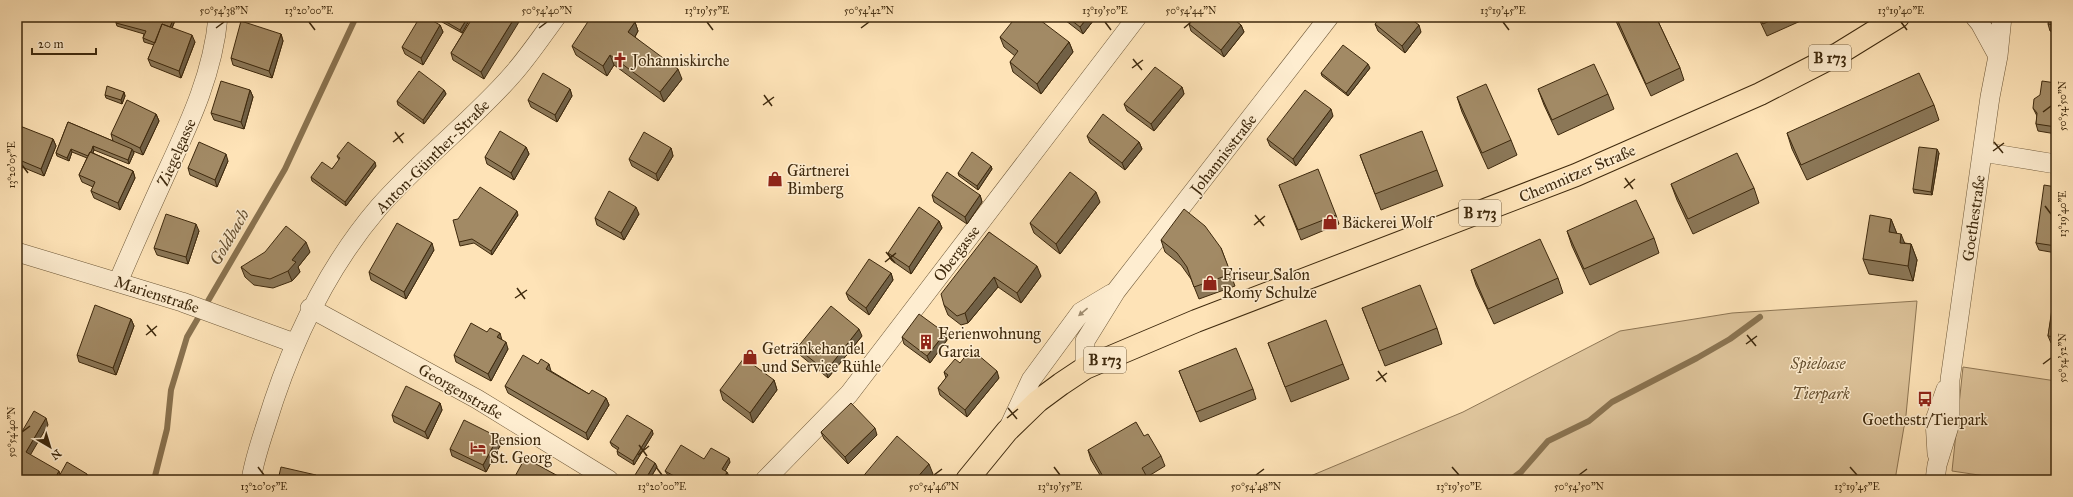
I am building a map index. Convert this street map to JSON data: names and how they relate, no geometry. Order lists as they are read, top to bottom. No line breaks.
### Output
{"streets":{"main road":["B 173","Chemnitzer Straße"],"street":["Ziegelgasse","Johannisstraße","Anton-Günther-Straße","Goethestraße","Obergasse","Marienstraße","Georgenstraße"]},"crossings":[["Ziegelgasse","Marienstraße"],["Johannisstraße","Chemnitzer Straße"],["Anton-Günther-Straße","Marienstraße"],["Anton-Günther-Straße","Georgenstraße"]],"water":["Goldbach"],"parks":["Spieloase","Tierpark"],"places":{"church":["Johanniskirche"],"shop":["Gärtnerei Bimberg","Bäckerei Wolf","Friseur Salon Romy Schulze","Getränkehandel und Service Rühle"],"building":["Ferienwohnung Garcia"],"bus stop":["Goethestr/Tierpark"],"hotel":["Pension St. Georg"]},"scale_bar":"20 m","north":"bottom right","coordinates":["50°54'38\"N","13°20'00\"E","50°54'40\"N","13°19'55\"E","50°54'42\"N","13°19'50\"E","50°54'44\"N","13°19'45\"E","13°19'40\"E","50°54'50\"N","13°20'05\"E","50°54'52\"N","50°54'46\"N","50°54'48\"N"]}
